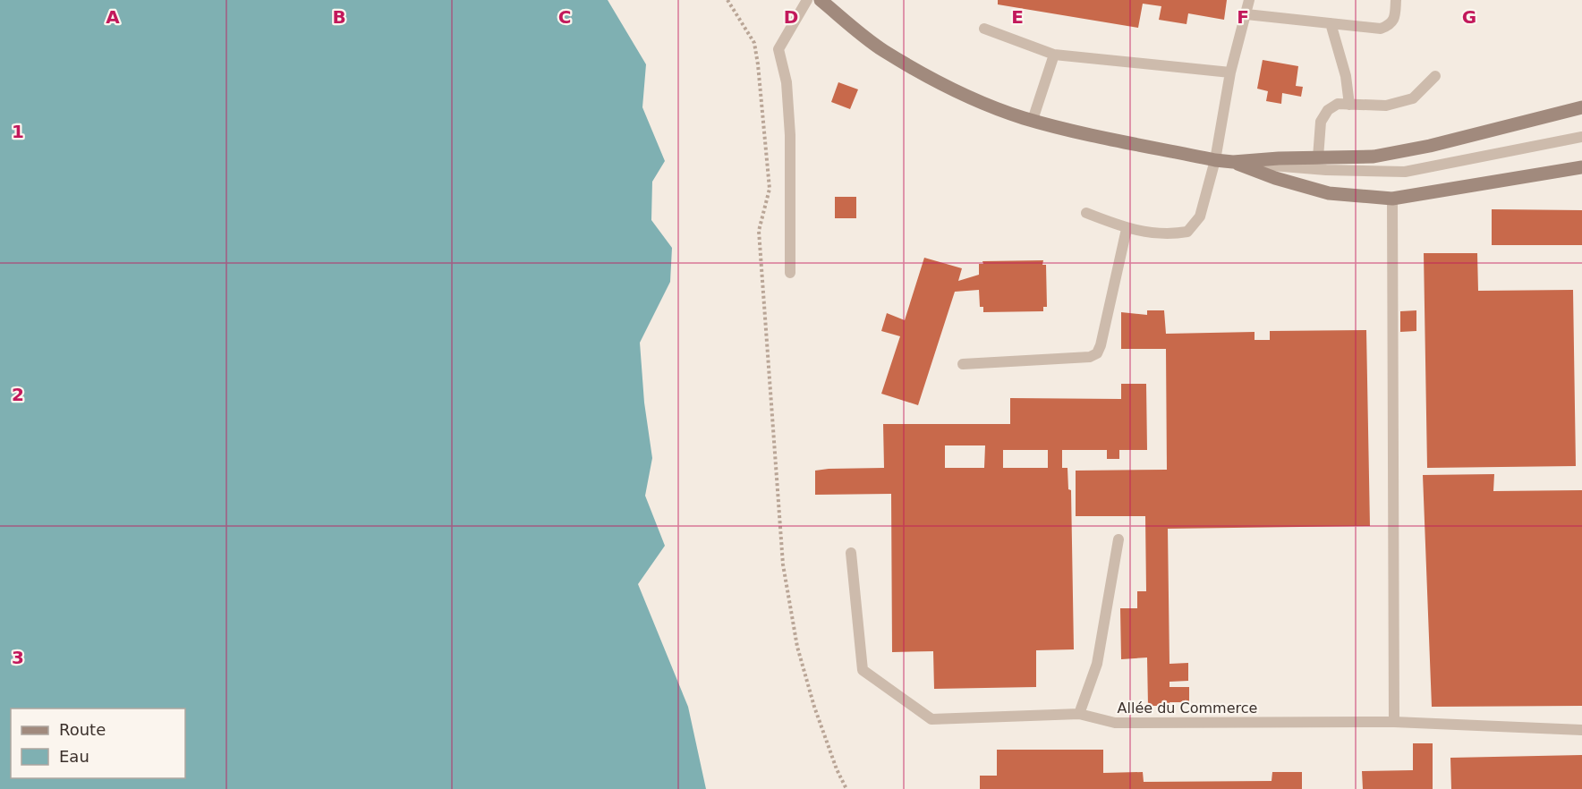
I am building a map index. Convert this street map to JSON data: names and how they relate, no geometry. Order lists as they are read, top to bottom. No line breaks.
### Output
{"streets":{"lane":["Allée du Commerce"]},"legend":["Route","Eau"],"grid":{"columns":["A","B","C","D","E","F","G"],"rows":["1","2","3"]}}
